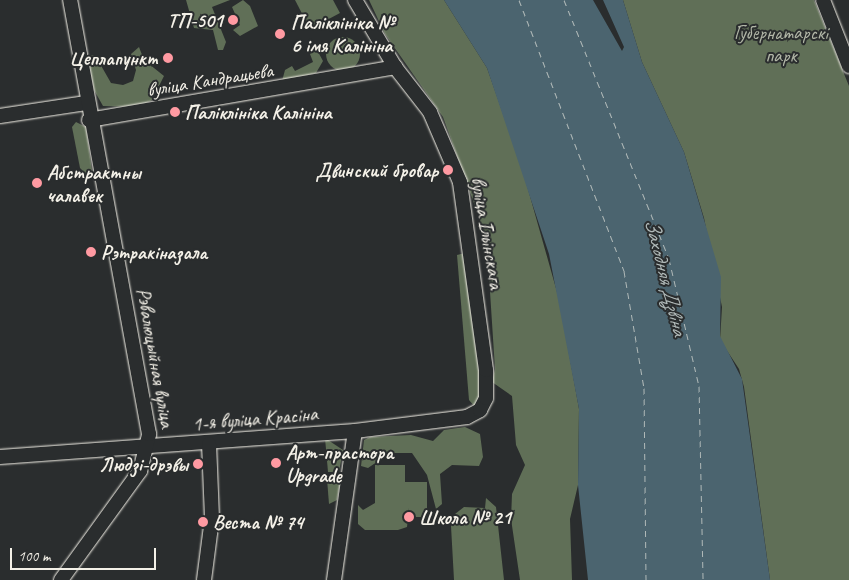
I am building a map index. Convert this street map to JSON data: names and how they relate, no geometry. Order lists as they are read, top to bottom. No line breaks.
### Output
{"streets":{"street":["вуліца Кандрацьева","вуліца Ільінскага","Рэвалюцыйная вуліца","1-я вуліца Красіна"]},"crossings":[["вуліца Кандрацьева","вуліца Ільінскага"],["вуліца Кандрацьева","Рэвалюцыйная вуліца"],["вуліца Ільінскага","1-я вуліца Красіна"],["Рэвалюцыйная вуліца","1-я вуліца Красіна"]],"water":["Заходняя Дзвіна"],"parks":["Губернатарскі парк"],"places":["ТП-501","Паліклініка № 6 імя Калініна","Цеплапункт","Паліклініка Калініна","Двинский бровар","Абстрактны чалавек","Рэтракіназала","Арт-прастора Upgrade","Людзі-дрэвы","Школа № 21","Веста № 74"],"scale_bar":"100 m"}
